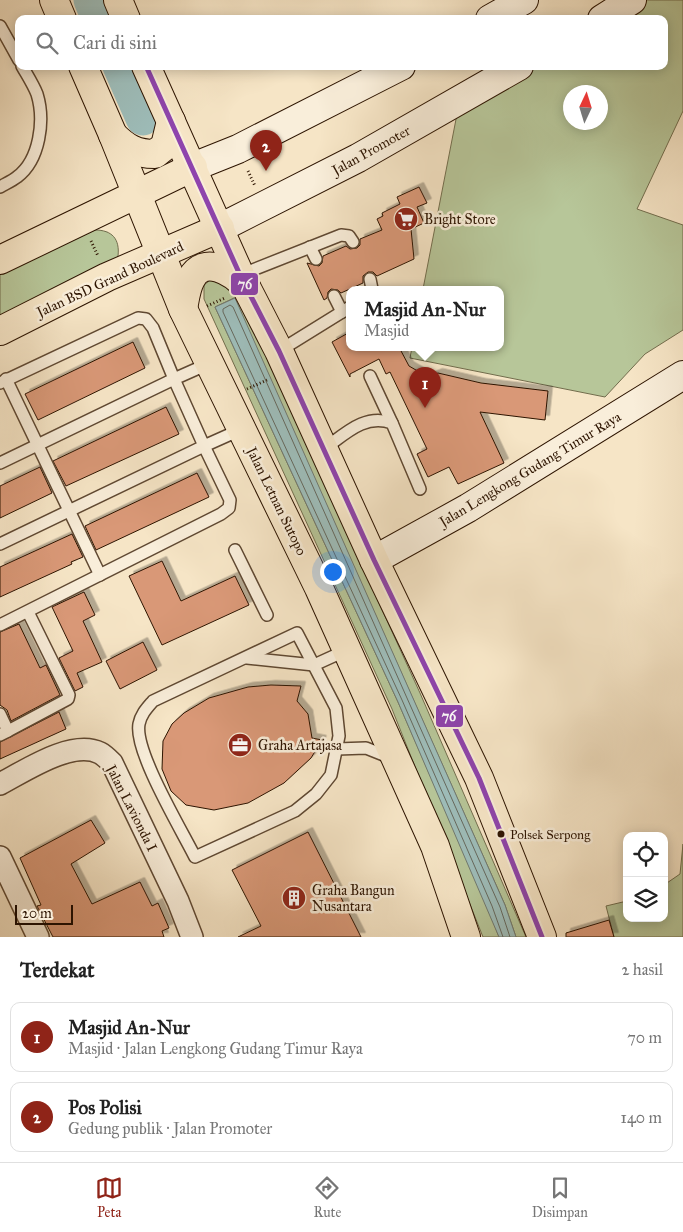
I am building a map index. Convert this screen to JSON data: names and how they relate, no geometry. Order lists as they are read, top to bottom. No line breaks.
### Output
{"streets":{"main road":["Jalan BSD Grand Boulevard","Jalan Letnan Sutopo"],"street":["Jalan Promoter","Jalan Lengkong Gudang Timur Raya","Jalan Lavionda I"]},"crossings":[["Jalan Promoter","Jalan BSD Grand Boulevard"],["Jalan BSD Grand Boulevard","Jalan Letnan Sutopo"]],"places":{"supermarket":["Bright Store"],"office":["Graha Artajasa"],"other":["Polsek Serpong"],"building":["Graha Bangun Nusantara"]},"lines":["transit line 76"],"scale_bar":"20 m","north":"top","page":{"search":"Cari di sini","pins":["2","1"],"popup":["Masjid An-Nur","Masjid"],"scale":"20 m","heading":["Terdekat","2 hasil"],"list":[{"mark":"1","name":"Masjid An-Nur","note":"Masjid · Jalan Lengkong Gudang Timur Raya","value":"70 m"},{"mark":"2","name":"Pos Polisi","note":"Gedung publik · Jalan Promoter","value":"140 m"}],"nav":["Peta","Rute","Disimpan"]}}
